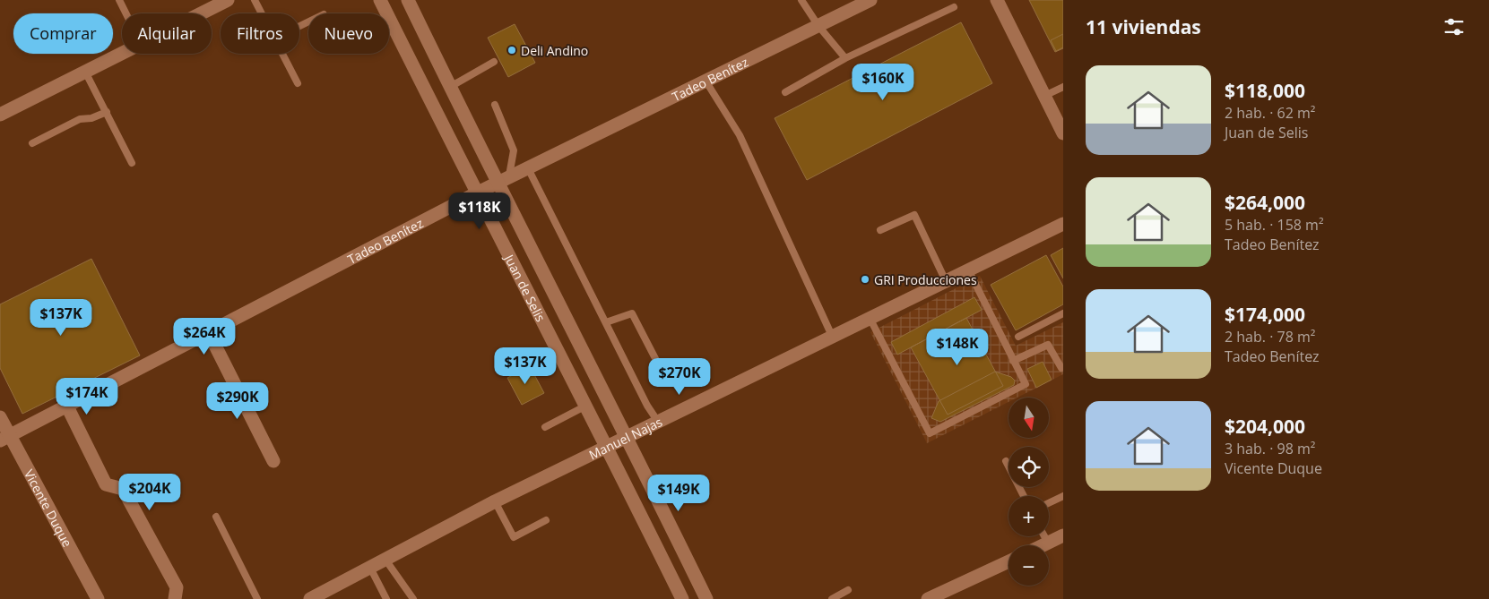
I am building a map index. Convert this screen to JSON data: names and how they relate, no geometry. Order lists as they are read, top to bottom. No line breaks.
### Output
{"streets":{"street":["Tadeo Benítez","Juan de Selis","Manuel Najas","Vicente Duque"]},"crossings":[["Tadeo Benítez","Juan de Selis"],["Tadeo Benítez","Vicente Duque"],["Juan de Selis","Manuel Najas"]],"places":["Deli Andino","GRI Producciones"],"north":"bottom","page":{"heading":"11 viviendas","chip":["Comprar","Alquilar","Filtros","Nuevo"],"list":[{"name":"$118,000","note":"2 hab. · 62 m² · Juan de Selis"},{"name":"$264,000","note":"5 hab. · 158 m² · Tadeo Benítez"},{"name":"$174,000","note":"2 hab. · 78 m² · Tadeo Benítez"},{"name":"$204,000","note":"3 hab. · 98 m² · Vicente Duque"}],"price":["$160K","$118K","$137K","$264K","$148K","$137K","$270K","$174K","$290K","$204K","$149K"],"map_buttons":["+","−"]}}
